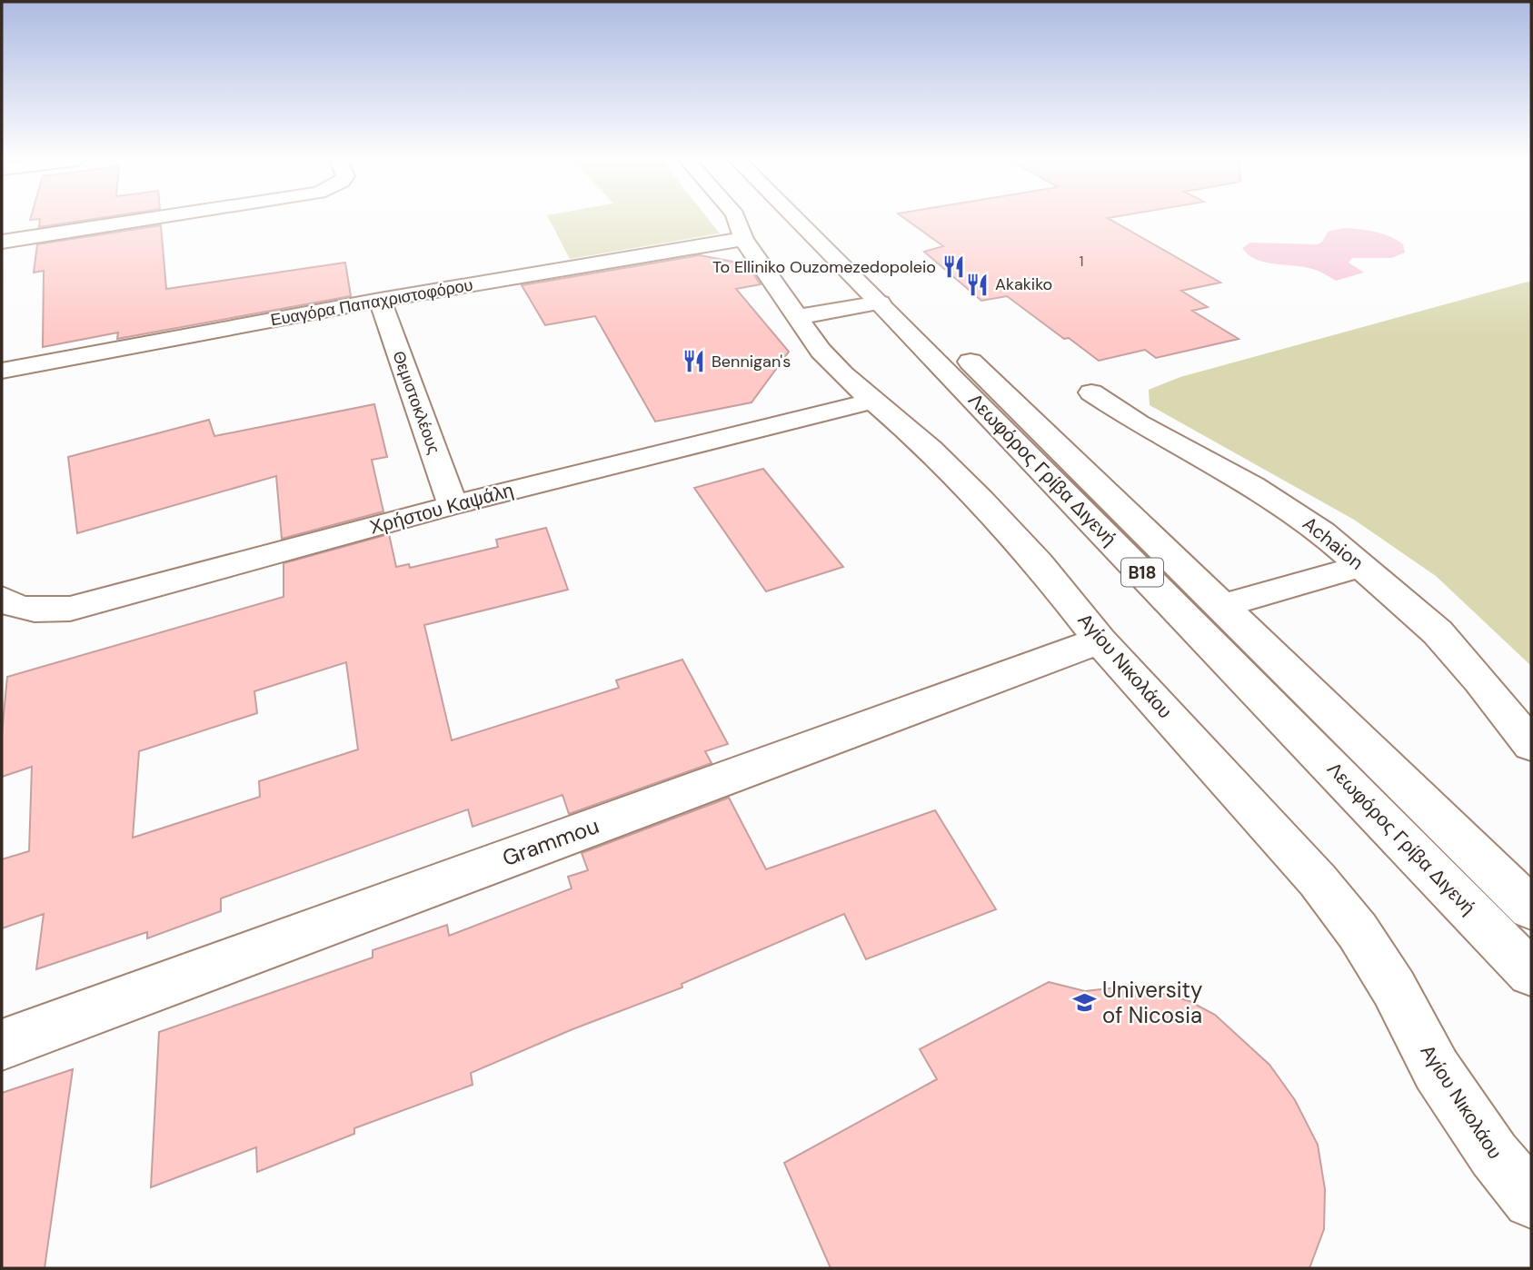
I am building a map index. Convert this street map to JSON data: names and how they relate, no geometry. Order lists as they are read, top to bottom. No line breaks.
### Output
{"streets":{"street":["Ευαγόρα Παπαχριστοφόρου","Θεμιστοκλέους","Λεωφόρος Γρίβα Διγενή","Χρήστου Καψάλη","Achaion","B18","Αγίου Νικολάου","Grammou"]},"crossings":[["Ευαγόρα Παπαχριστοφόρου","Θεμιστοκλέους"],["Ευαγόρα Παπαχριστοφόρου","Αγίου Νικολάου"],["Θεμιστοκλέους","Χρήστου Καψάλη"],["Χρήστου Καψάλη","Αγίου Νικολάου"],["Αγίου Νικολάου","Grammou"]],"places":{"restaurant":["To Elliniko Ouzomezedopoleio","Akakiko","Bennigan's"],"school or university":["University of Nicosia"]},"house_numbers":["1"]}
